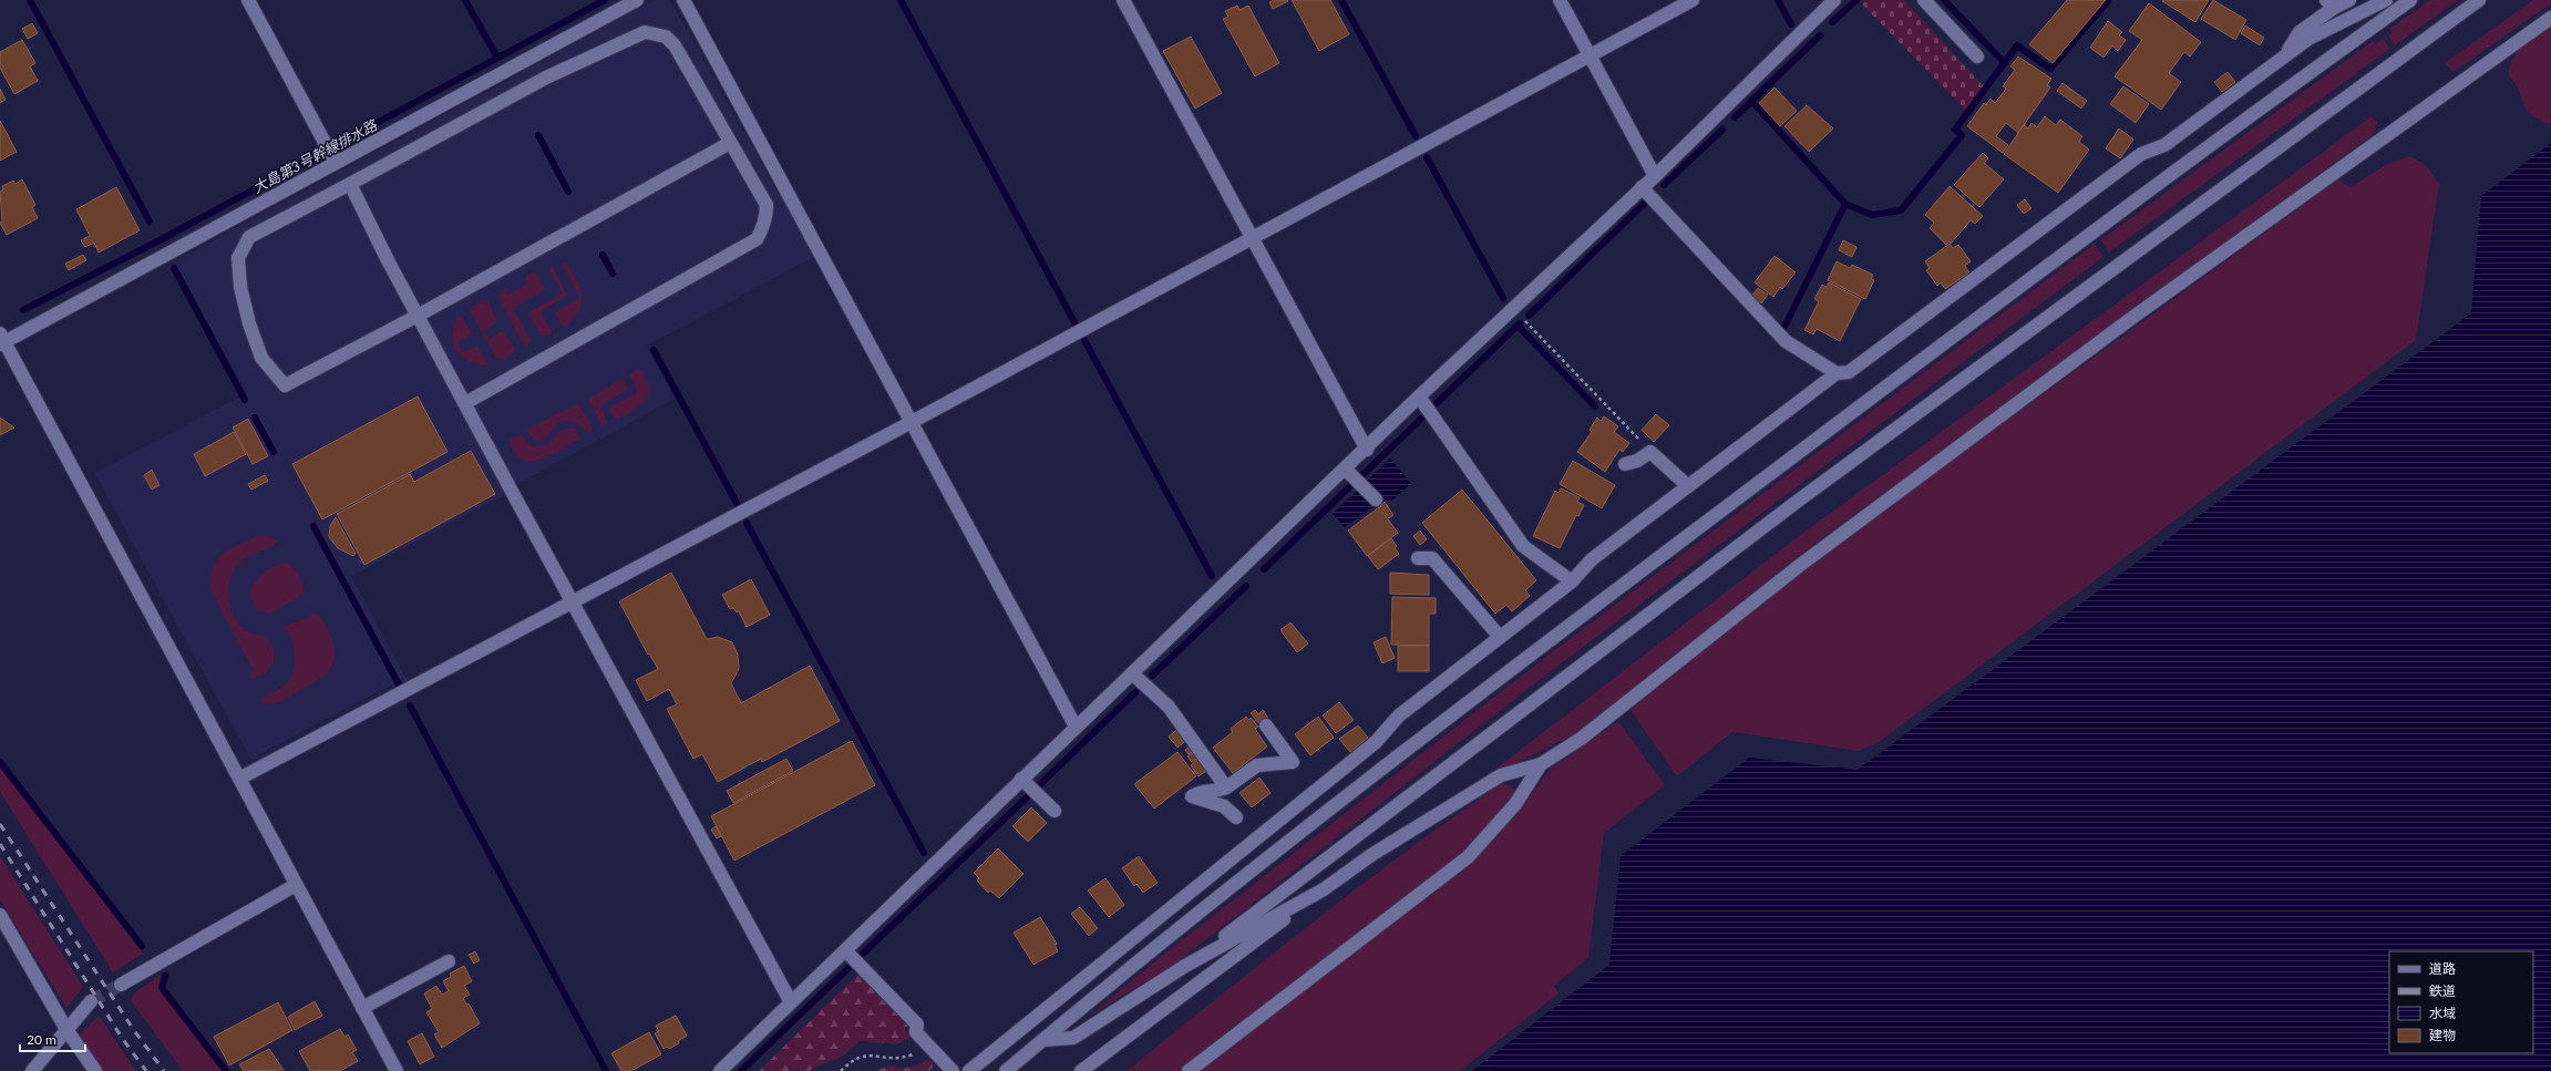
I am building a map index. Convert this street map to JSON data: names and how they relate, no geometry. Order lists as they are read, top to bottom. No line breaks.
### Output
{"water":["大島第3号幹線排水路"],"legend":["道路","鉄道","水域","建物"],"scale_bar":"20 m"}
